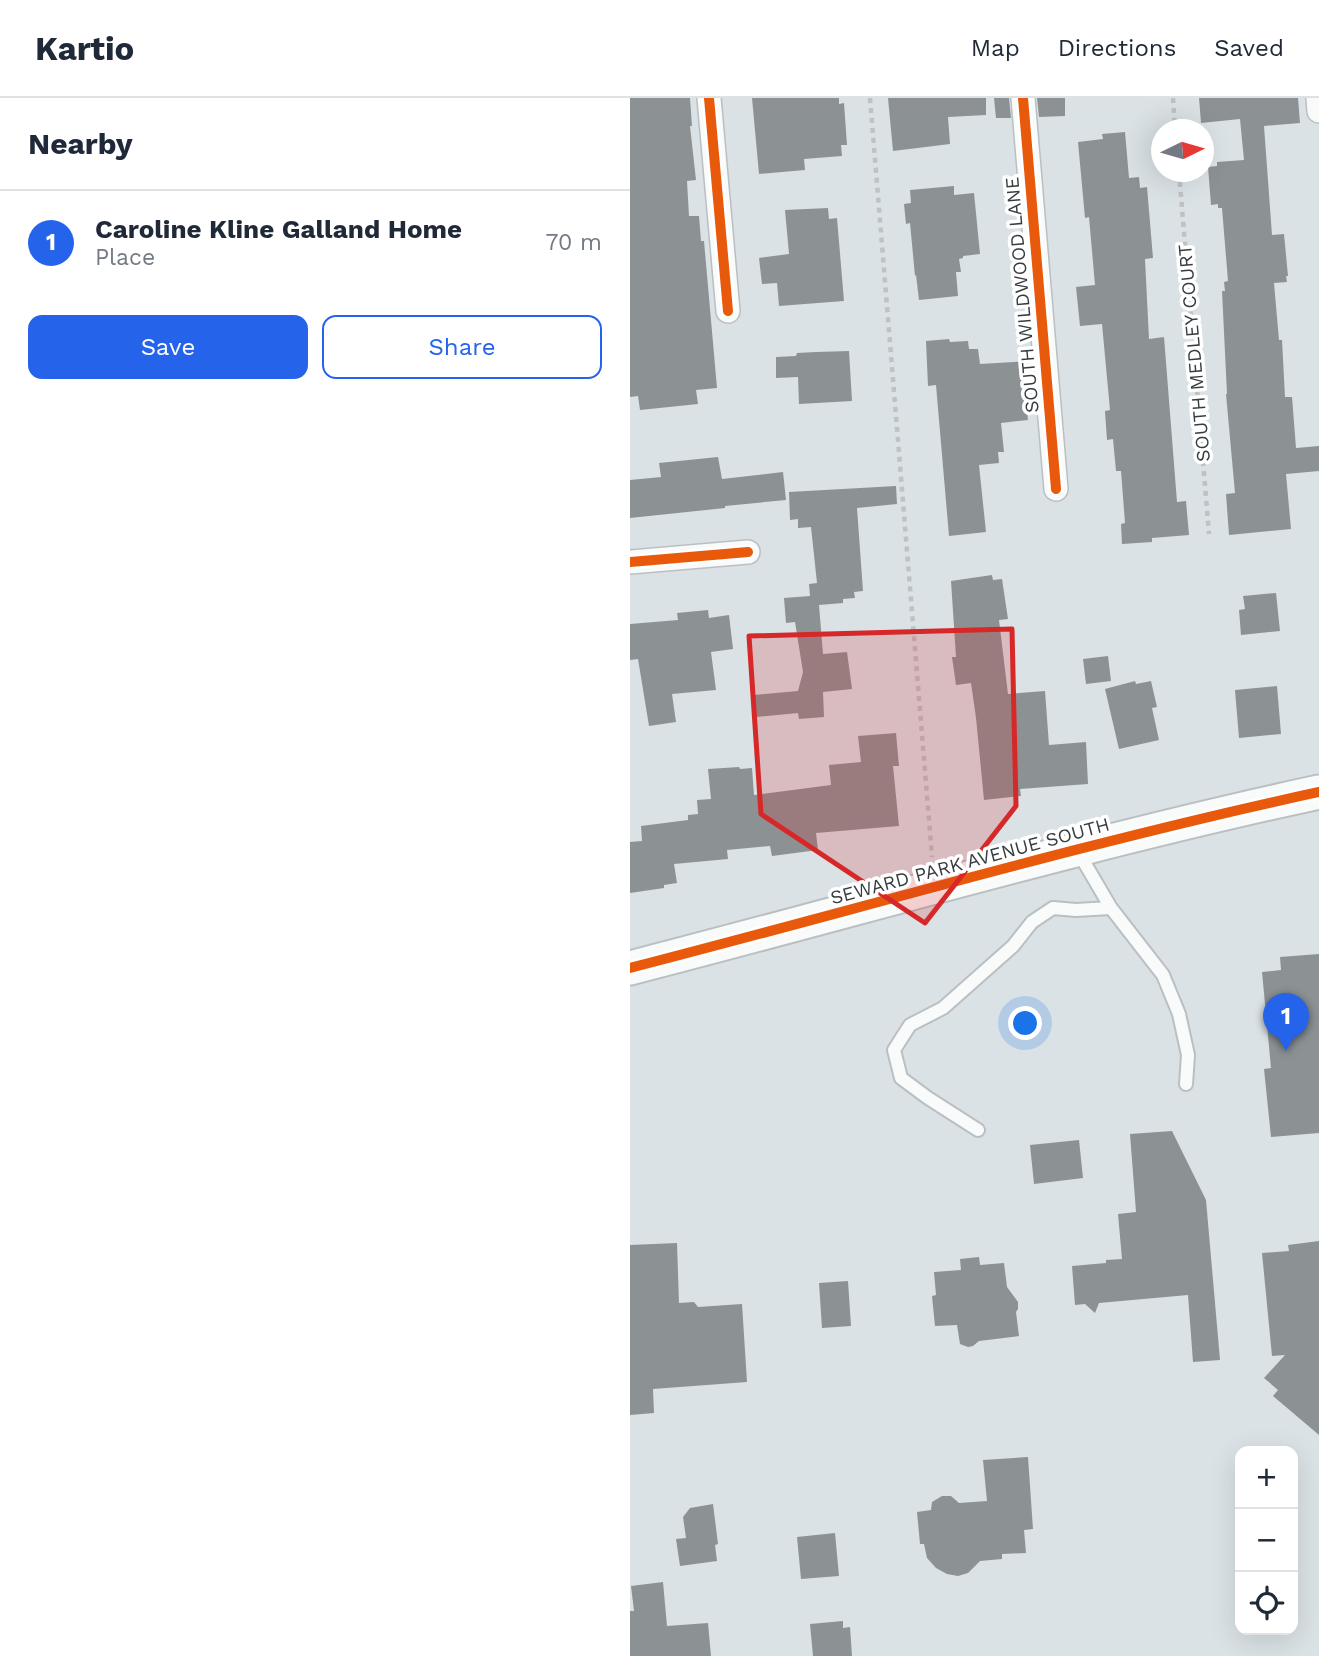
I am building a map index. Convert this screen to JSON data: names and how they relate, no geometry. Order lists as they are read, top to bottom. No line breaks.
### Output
{"streets":{"main road":["SEWARD PARK AVENUE SOUTH"],"street":["SOUTH WILDWOOD LANE"],"path":["SOUTH MEDLEY COURT"]},"north":"right","page":{"header":"Kartio","nav":["Map","Directions","Saved"],"heading":"Nearby","list":[{"mark":"1","name":"Caroline Kline Galland Home","note":"Place","value":"70 m"}],"buttons":["Save","Share"],"pins":"1","map_buttons":["+","−"]}}
